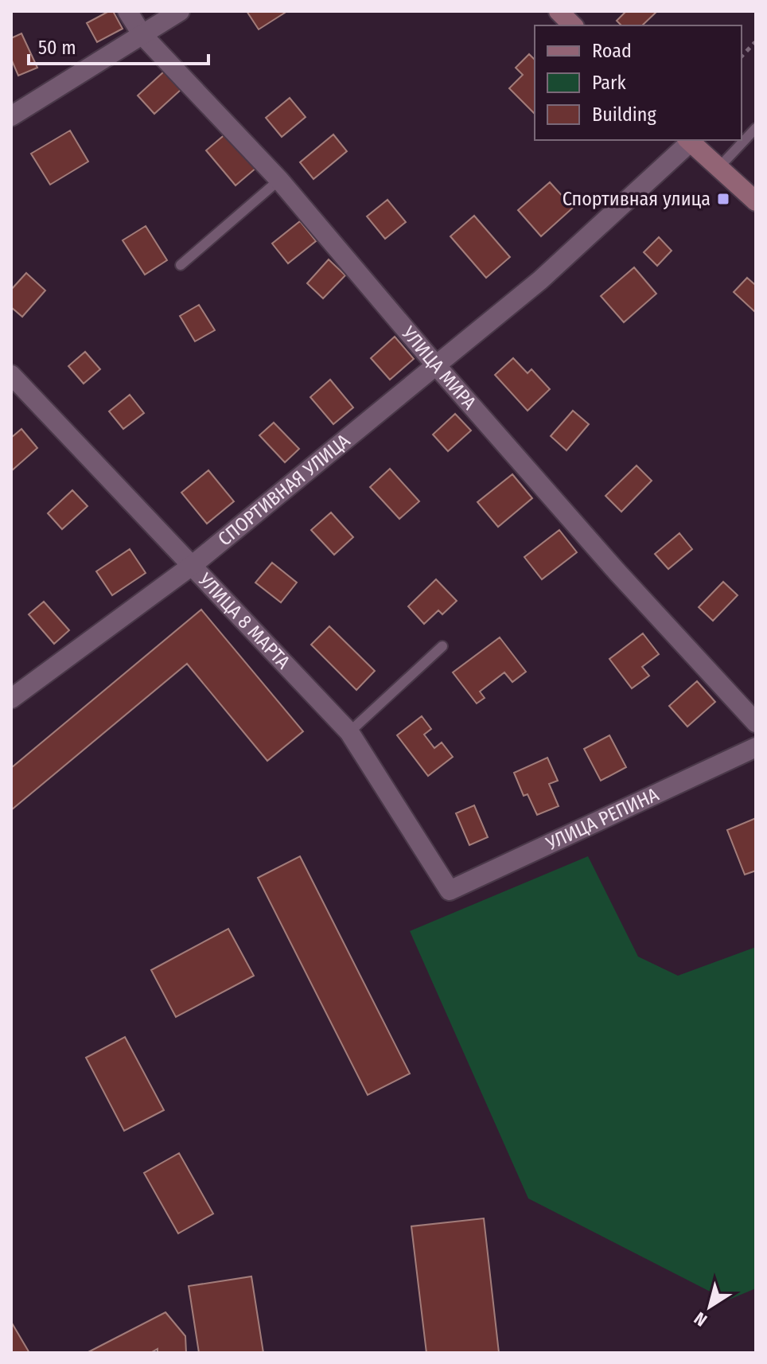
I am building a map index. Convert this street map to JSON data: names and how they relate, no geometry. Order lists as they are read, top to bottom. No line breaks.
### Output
{"streets":{"street":["УЛИЦА МИРА","СПОРТИВНАЯ УЛИЦА","УЛИЦА 8 МАРТА","УЛИЦА РЕПИНА"]},"crossings":[["УЛИЦА МИРА","СПОРТИВНАЯ УЛИЦА"],["СПОРТИВНАЯ УЛИЦА","УЛИЦА 8 МАРТА"],["УЛИЦА 8 МАРТА","УЛИЦА РЕПИНА"]],"places":{"transit":["Спортивная улица"]},"legend":["Road","Park","Building"],"scale_bar":"50 m","north":"bottom left"}
